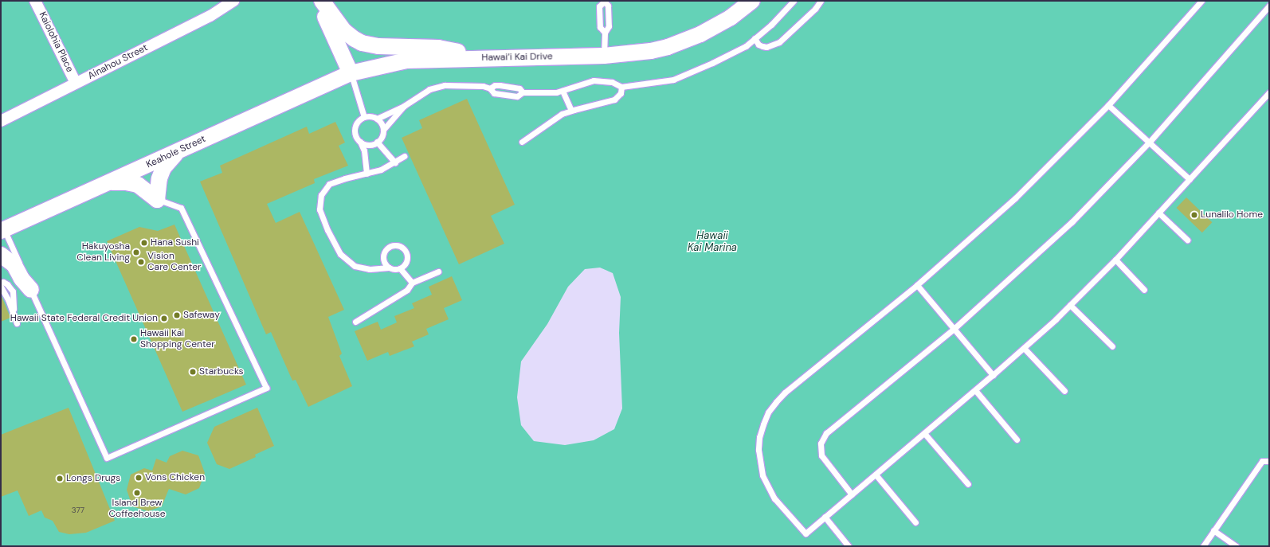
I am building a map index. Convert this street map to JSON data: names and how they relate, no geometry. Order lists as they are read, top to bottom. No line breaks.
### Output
{"streets":{"main road":["Hawai’i Kai Drive","Keahole Street"],"street":["Kaiolohia Place","Ainahou Street"]},"crossings":[["Kaiolohia Place","Ainahou Street"],["Hawai’i Kai Drive","Keahole Street"]],"water":["Hawaii Kai Marina"],"places":["Lunalilo Home","Hana Sushi","Hakuyosha Clean Living","Vision Care Center","Safeway","Hawaii State Federal Credit Union","Hawaii Kai Shopping Center","Starbucks","Vons Chicken","Longs Drugs","Island Brew Coffeehouse"],"house_numbers":["377"]}
